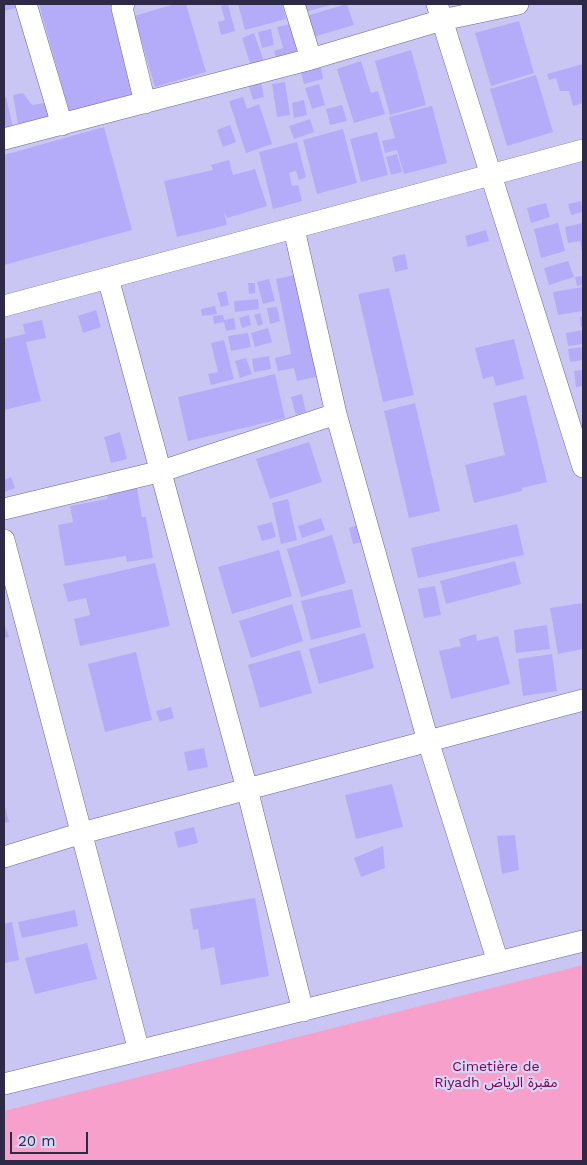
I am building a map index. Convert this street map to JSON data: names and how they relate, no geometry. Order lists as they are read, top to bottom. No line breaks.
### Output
{"parks":["Cimetière de Riyadh مقبرة الرياض"],"scale_bar":"20 m"}
